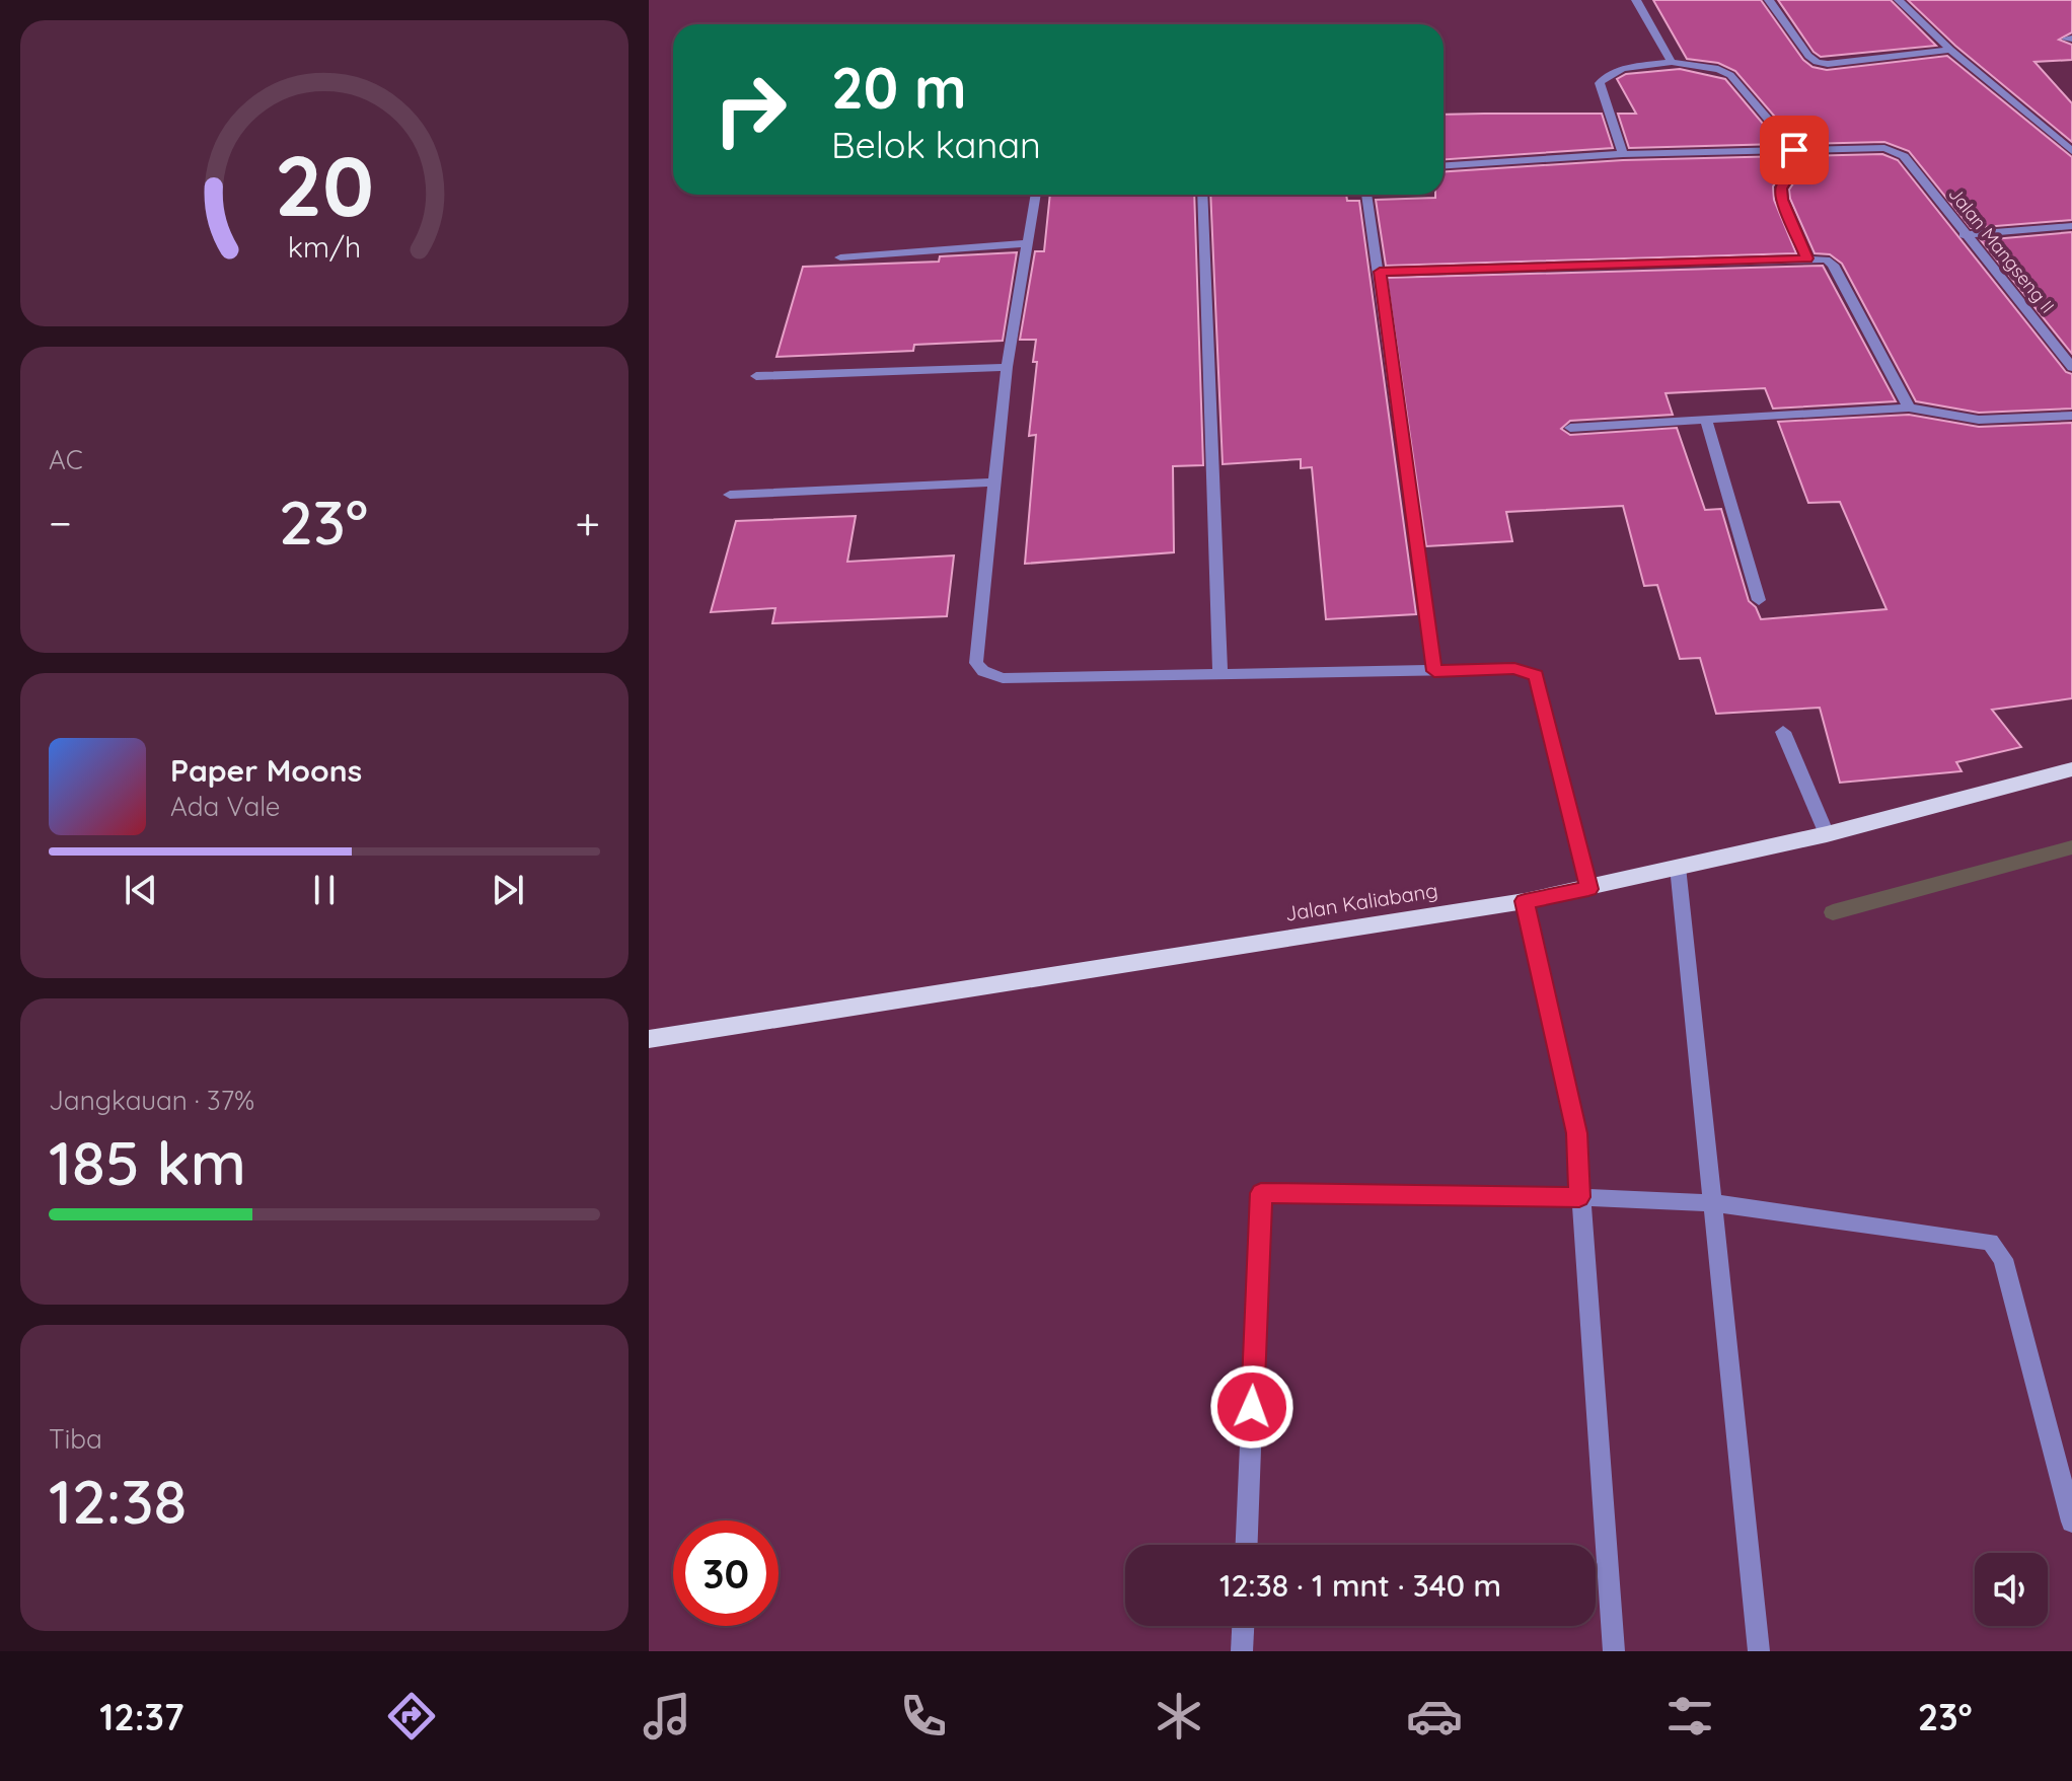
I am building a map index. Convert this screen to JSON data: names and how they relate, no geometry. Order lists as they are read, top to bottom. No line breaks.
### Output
{"streets":{"main road":["Jalan Kaliabang"],"street":["Jalan Mangseng II"]},"page":{"turn":["20 m","Belok kanan"],"tile":["AC",["Jangkauan · 37%","185 km"],["Tiba","12:38"]],"heat":["−","23°","+"],"song":["Paper Moons","Ada Vale"],"limit":"30","trip":"12:38 · 1 mnt · 340 m","tabs":["12:37","23°"],"gauge":["20","km/h"]}}
